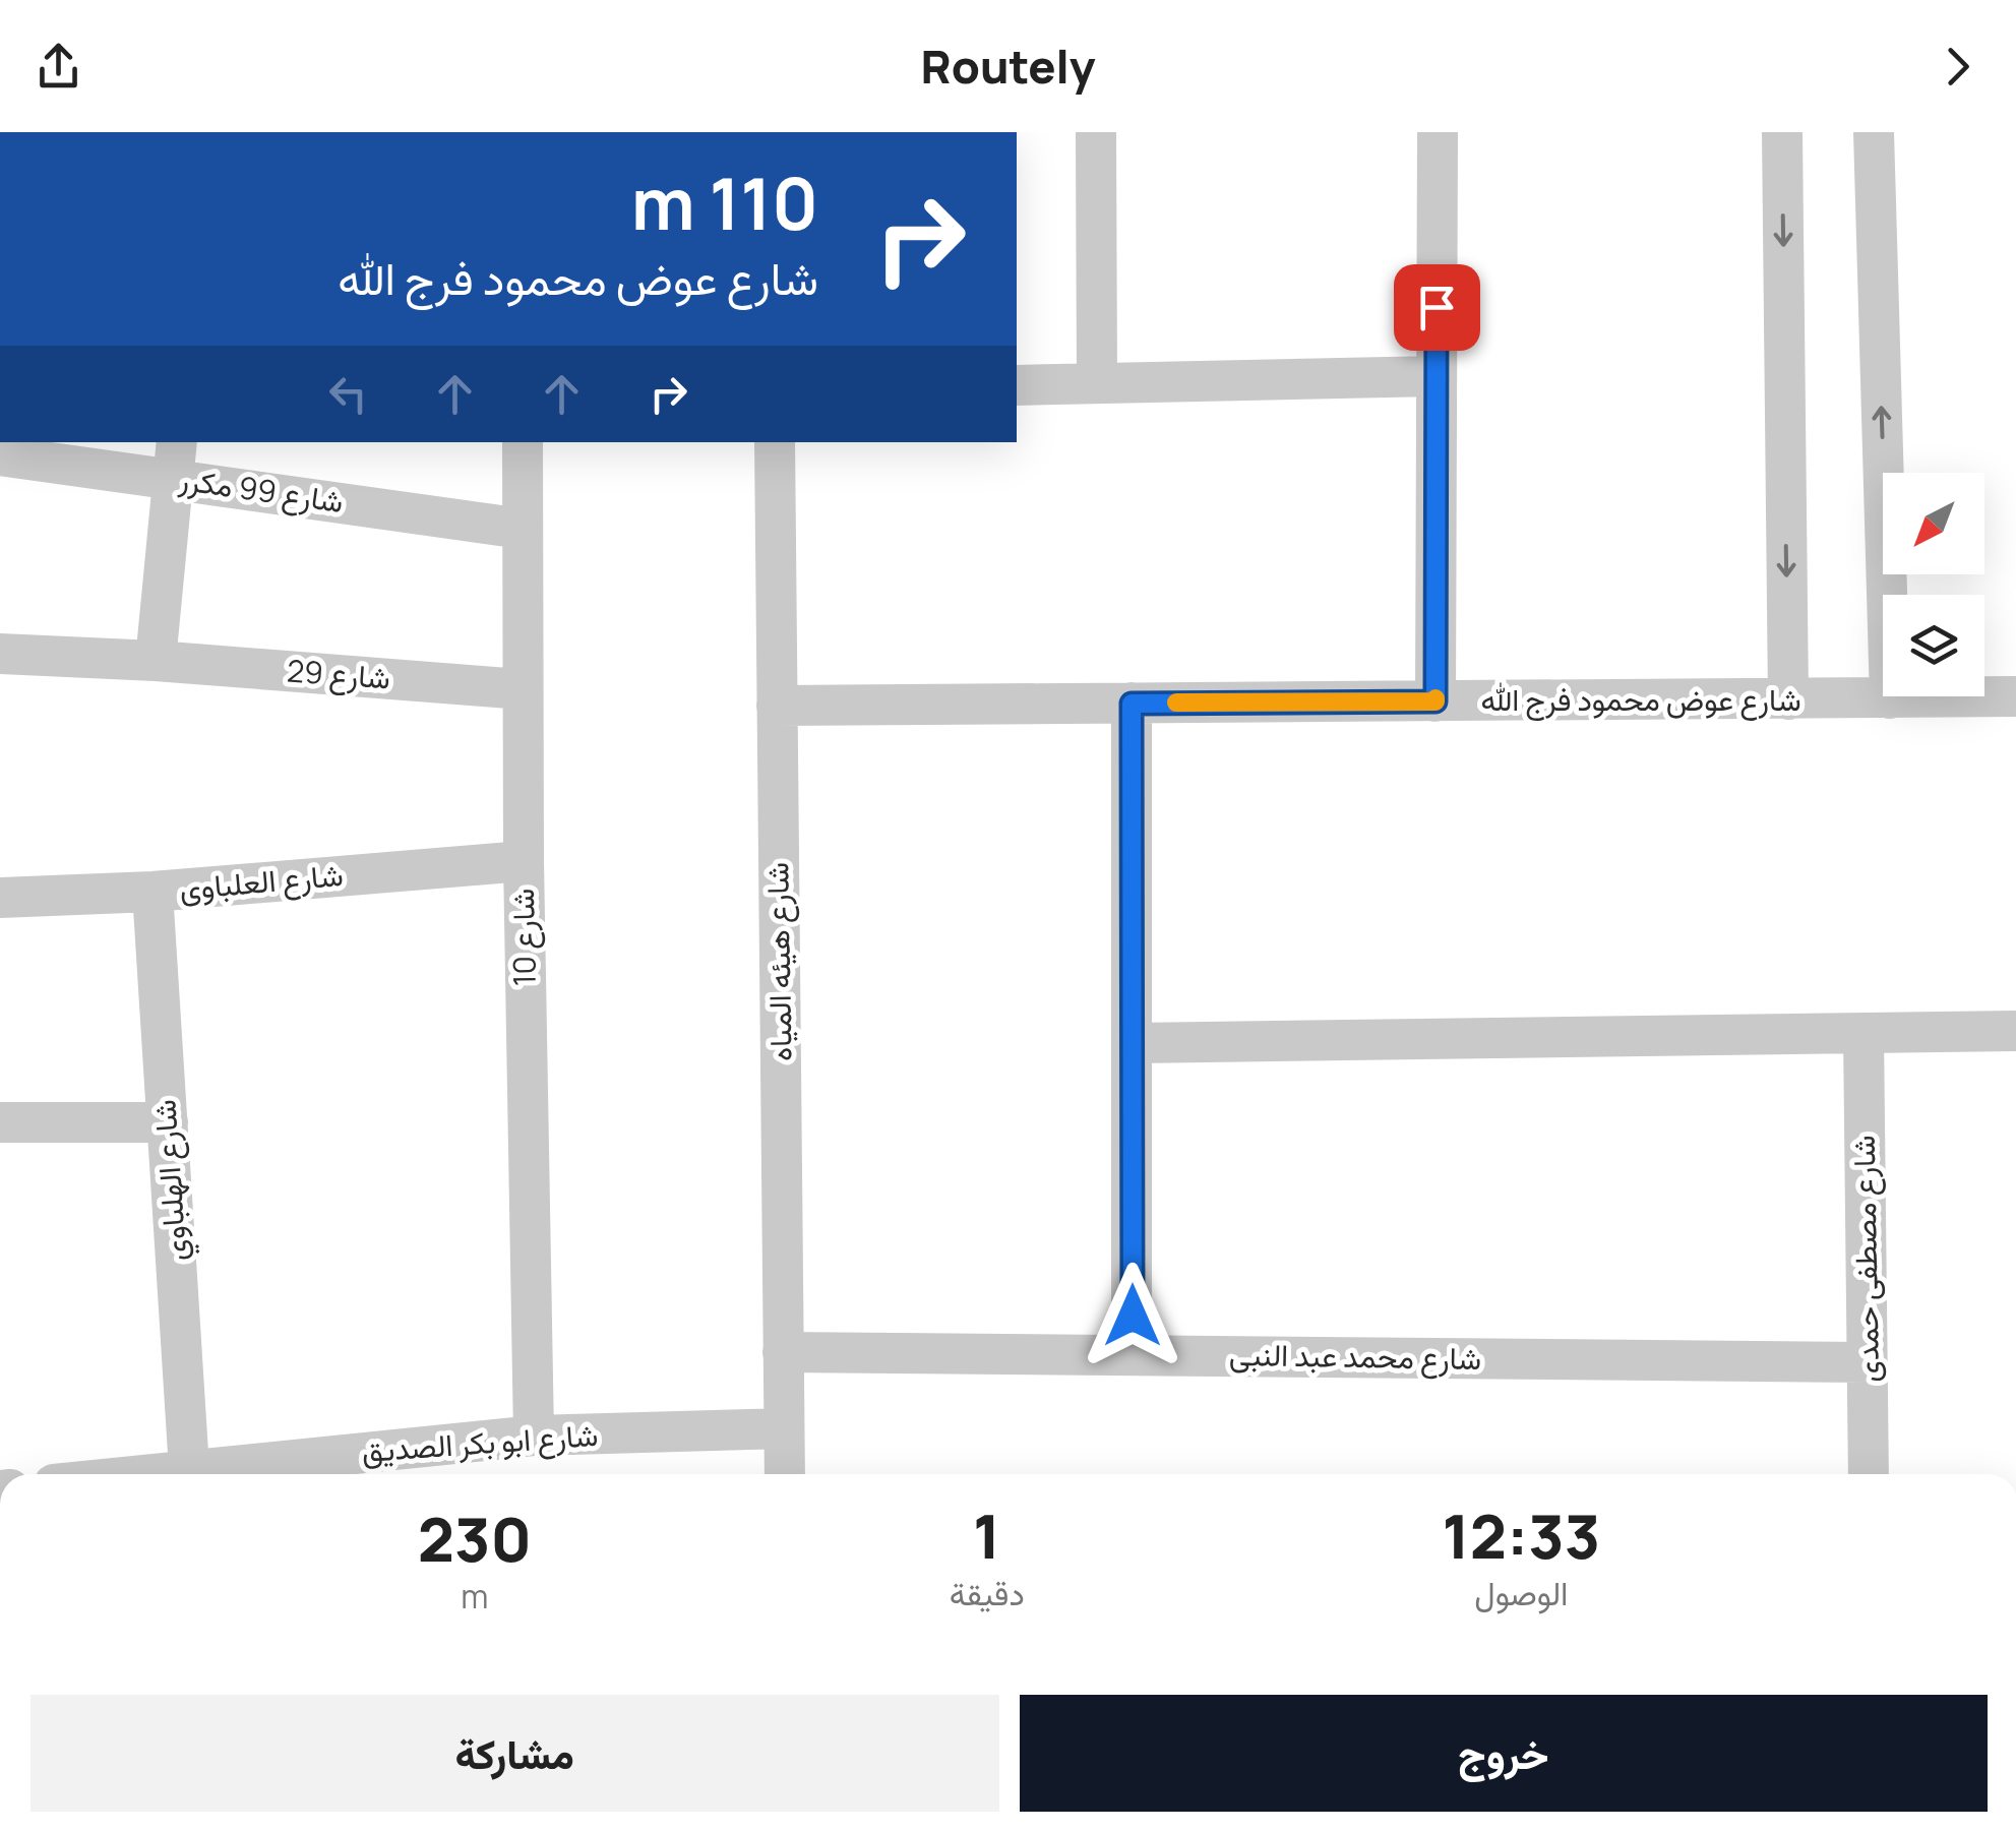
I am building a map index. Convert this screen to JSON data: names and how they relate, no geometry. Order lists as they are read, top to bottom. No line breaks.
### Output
{"streets":{"street":["شارع 99 مكرر","شارع 29","شارع عوض محمود فرج الله","شارع العلباوى","شارع 10","شارع هيئه المياه","شارع الهلباوي","شارع مصطفى حمدى","شارع محمد عبد النبى","شارع ابو بكر الصديق"]},"crossings":[["شارع 99 مكرر","شارع 10"],["شارع 29","شارع 10"],["شارع عوض محمود فرج الله","شارع هيئه المياه"],["شارع العلباوى","شارع 10"],["شارع العلباوى","شارع الهلباوي"],["شارع 10","شارع ابو بكر الصديق"],["شارع هيئه المياه","شارع محمد عبد النبى"],["شارع هيئه المياه","شارع ابو بكر الصديق"],["شارع الهلباوي","شارع ابو بكر الصديق"],["شارع مصطفى حمدى","شارع محمد عبد النبى"]],"north":"bottom left","page":{"header":"Routely","turn":["110 m","شارع عوض محمود فرج الله"],"eta":["12:33","الوصول","1","دقيقة","230","m"],"buttons":["خروج","مشاركة"]}}
